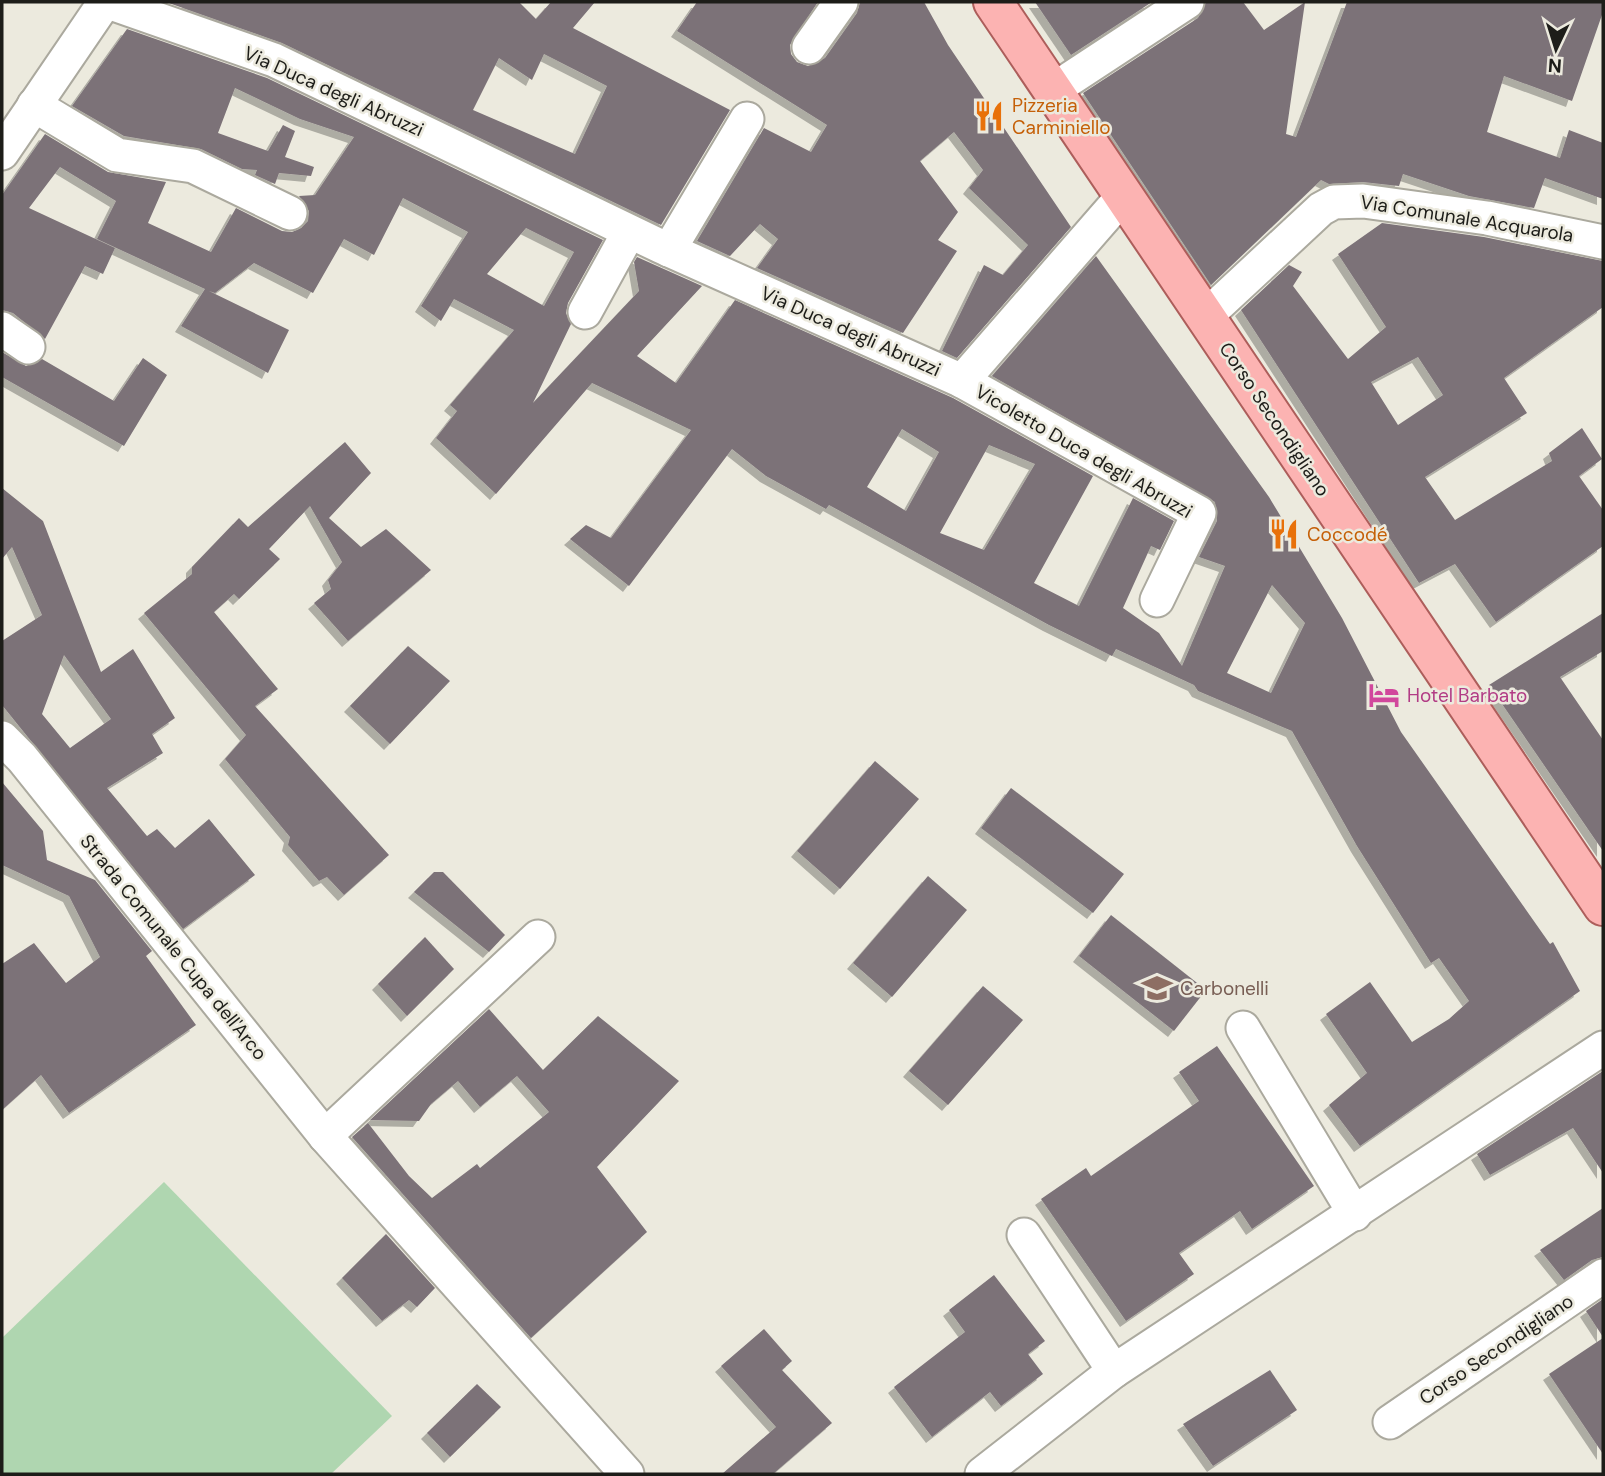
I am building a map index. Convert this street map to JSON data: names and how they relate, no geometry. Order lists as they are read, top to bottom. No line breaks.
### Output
{"streets":{"main road":["Corso Secondigliano"],"street":["Via Duca degli Abruzzi","Via Comunale Acquarola","Vicoletto Duca degli Abruzzi","Strada Comunale Cupa dell'Arco"]},"crossings":[["Via Duca degli Abruzzi","Corso Secondigliano"],["Via Duca degli Abruzzi","Vicoletto Duca degli Abruzzi"],["Via Comunale Acquarola","Corso Secondigliano"]],"places":{"restaurant":["Pizzeria Carminiello","Coccodé"],"hotel":["Hotel Barbato"],"school or university":["Carbonelli"]},"north":"bottom"}
